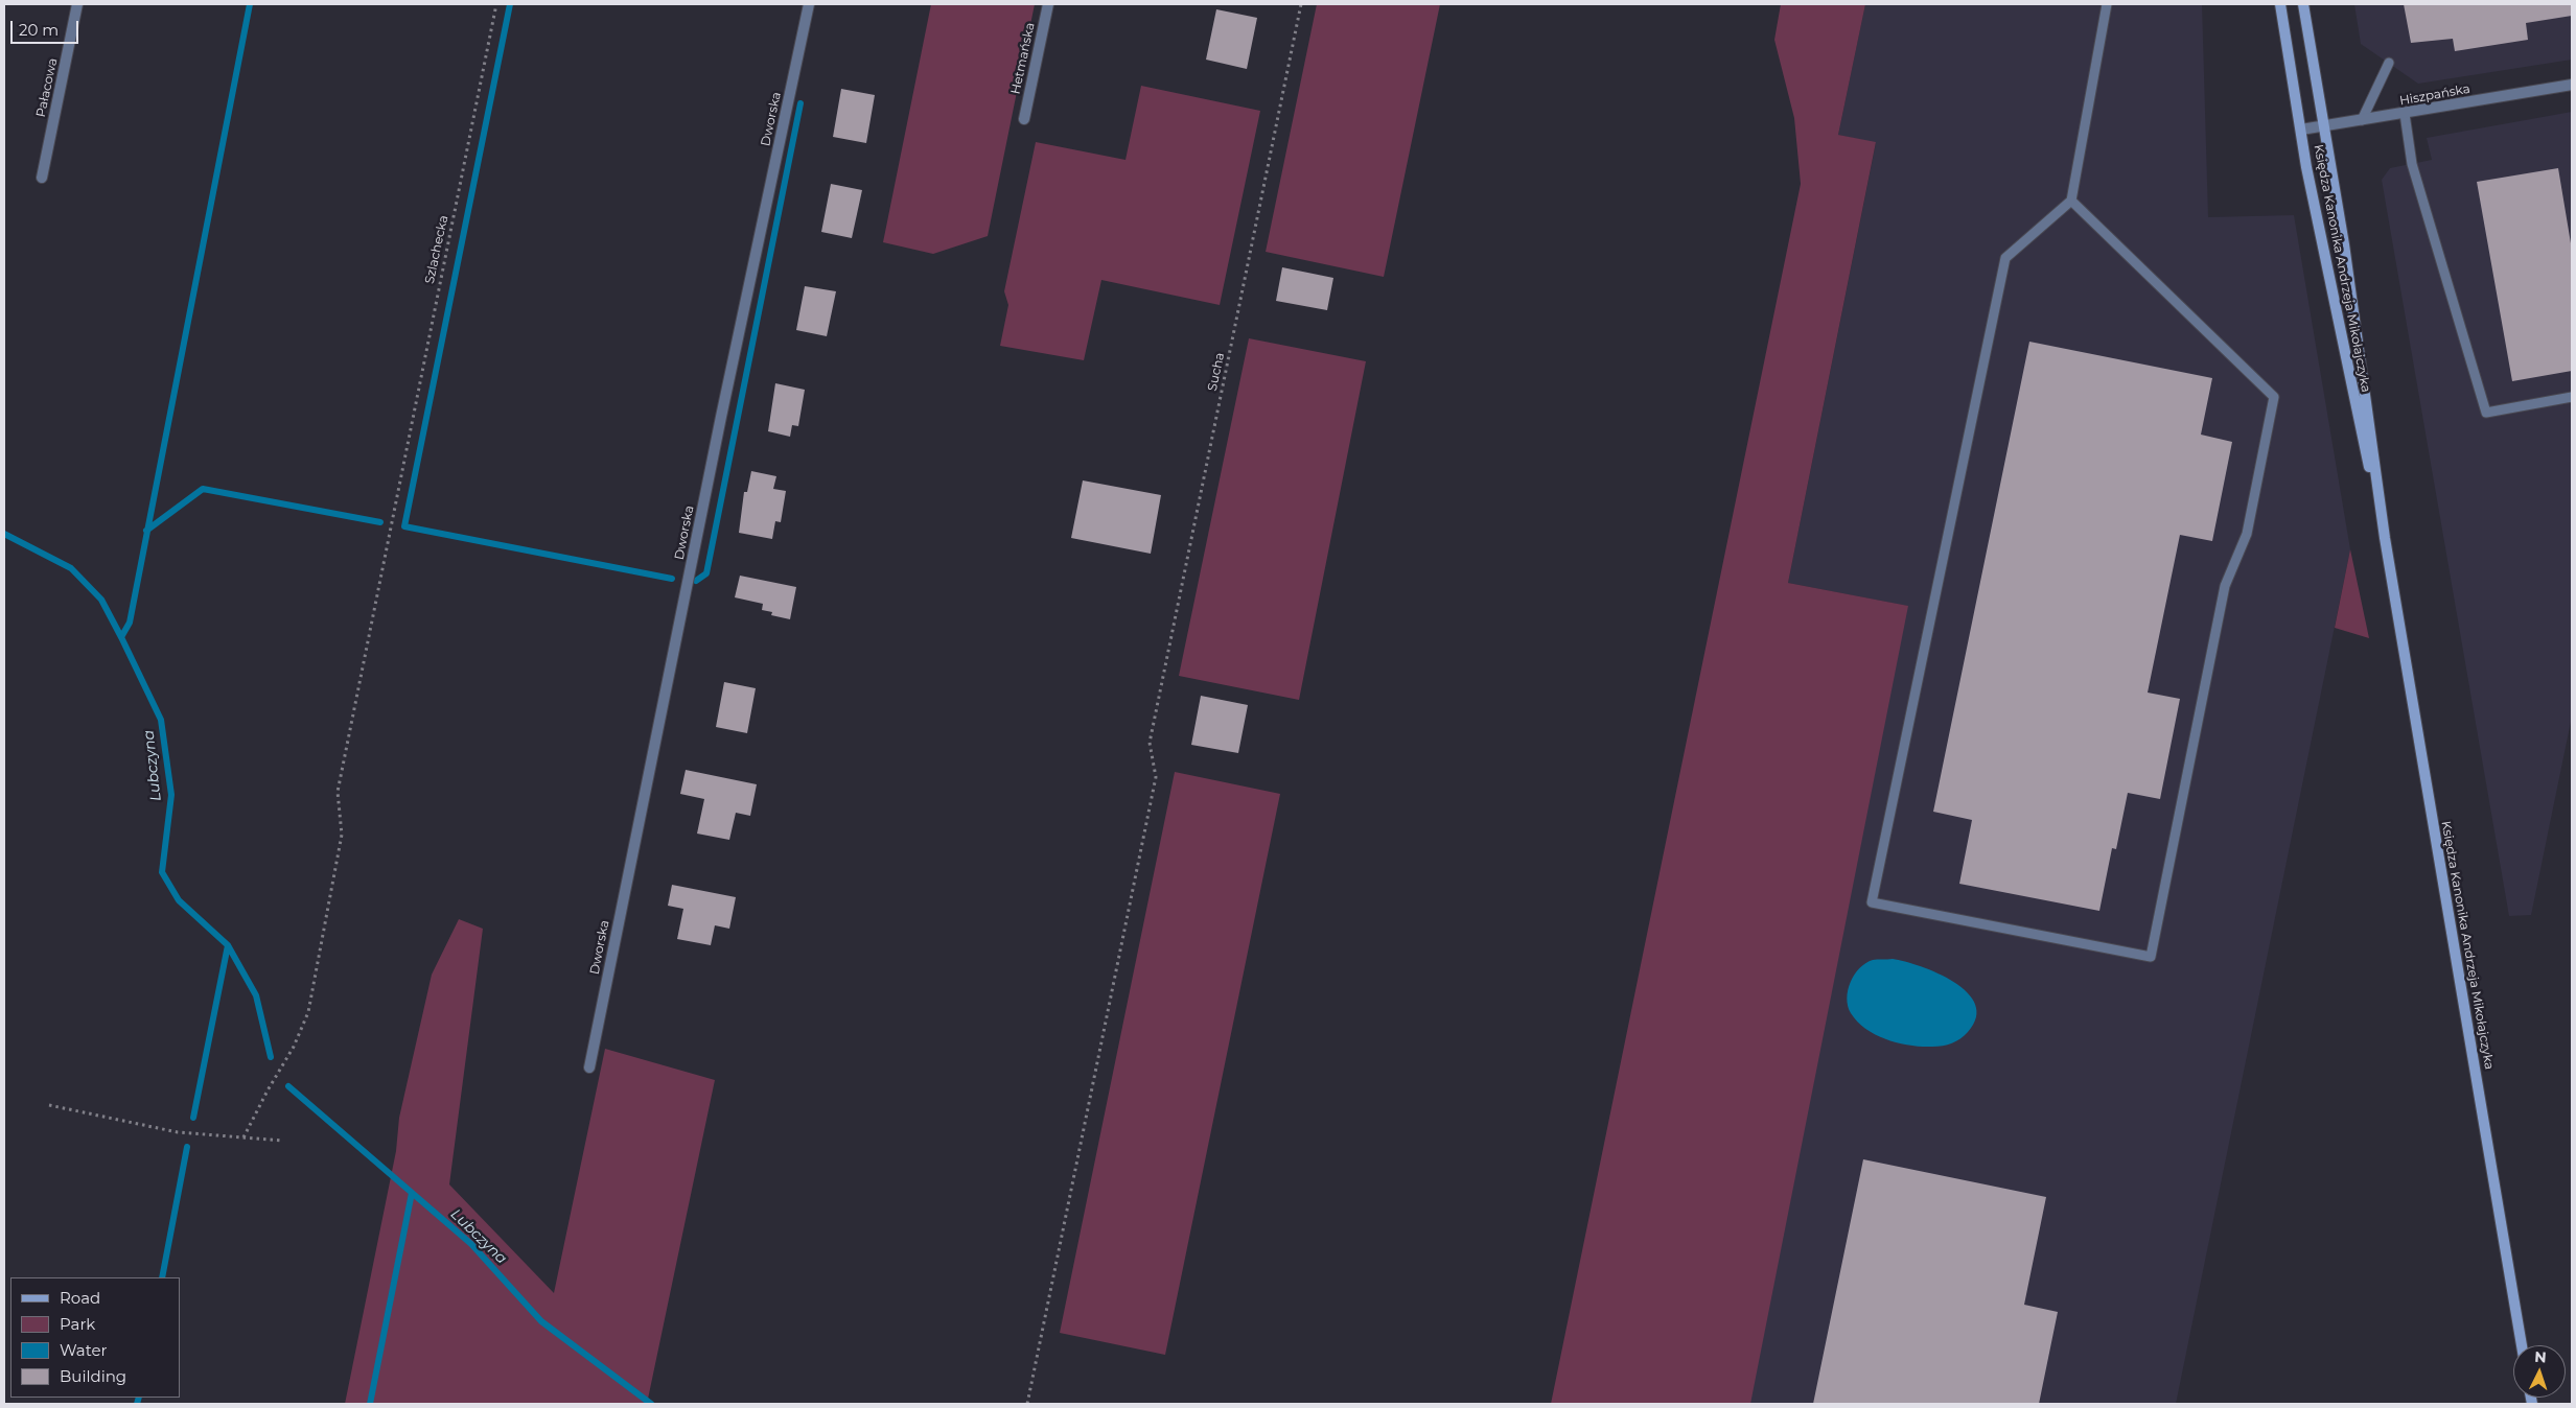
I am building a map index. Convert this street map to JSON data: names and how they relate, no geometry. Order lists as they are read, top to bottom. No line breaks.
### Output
{"streets":{"main road":["Księdza Kanonika Andrzeja Mikołajczyka"],"street":["Hetmańska","Pałacowa","Hiszpańska","Dworska"],"path":["Szlachecka","Sucha"]},"crossings":[["Hiszpańska","Księdza Kanonika Andrzeja Mikołajczyka"]],"water":["Lubczyna"],"legend":["Road","Park","Water","Building"],"scale_bar":"20 m","north":"top"}
